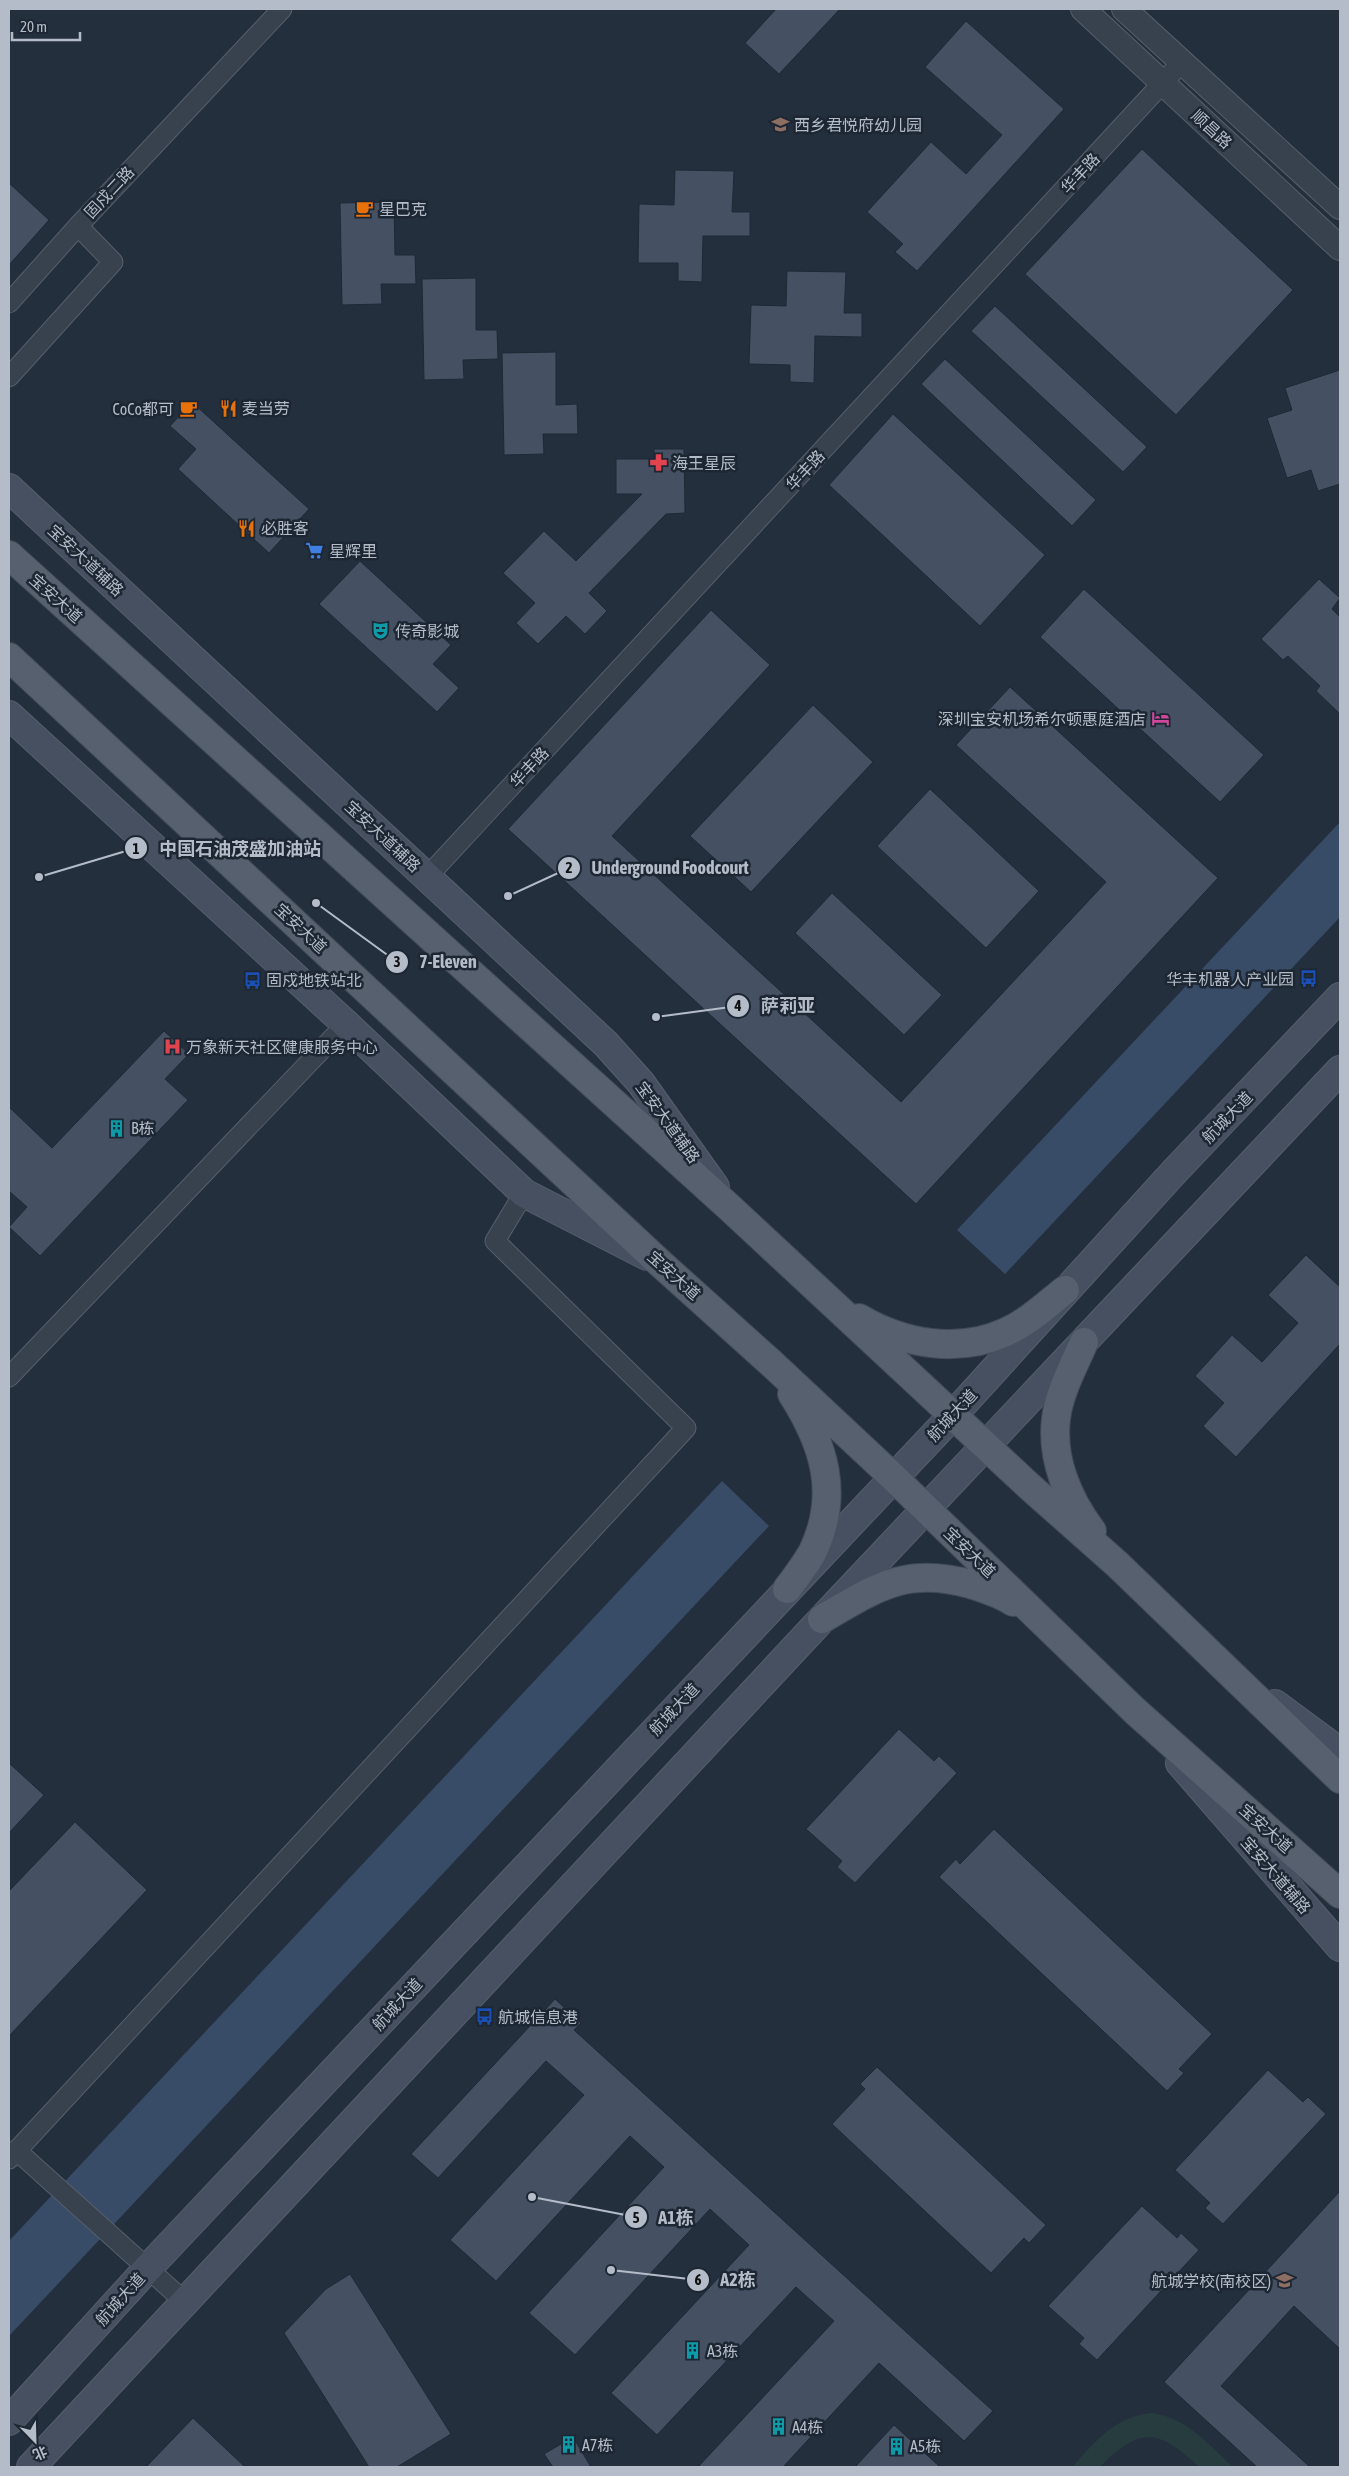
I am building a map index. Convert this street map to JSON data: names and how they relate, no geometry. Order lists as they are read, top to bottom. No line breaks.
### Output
{"streets":{"main road":["宝安大道辅路","宝安大道","航城大道"],"street":["顺昌路","华丰路","固戍二路"]},"crossings":[["顺昌路","华丰路"],["华丰路","宝安大道辅路"],["宝安大道辅路","宝安大道"],["宝安大道","航城大道"]],"places":{"school or university":["西乡君悦府幼儿园","航城学校(南校区)"],"cafe":["星巴克","CoCo都可"],"restaurant":["麦当劳","必胜客"],"pharmacy":["海王星辰"],"supermarket":["星辉里"],"theatre":["传奇影城"],"hotel":["深圳宝安机场希尔顿惠庭酒店"],"other":["中国石油茂盛加油站","Underground Foodcourt","7-Eleven","萨莉亚","A1栋","A2栋"],"bus stop":["华丰机器人产业园","固戍地铁站北","航城信息港"],"hospital":["万象新天社区健康服务中心"],"building":["B栋","A3栋","A4栋","A7栋","A5栋"]},"scale_bar":"20 m","north":"bottom right"}
